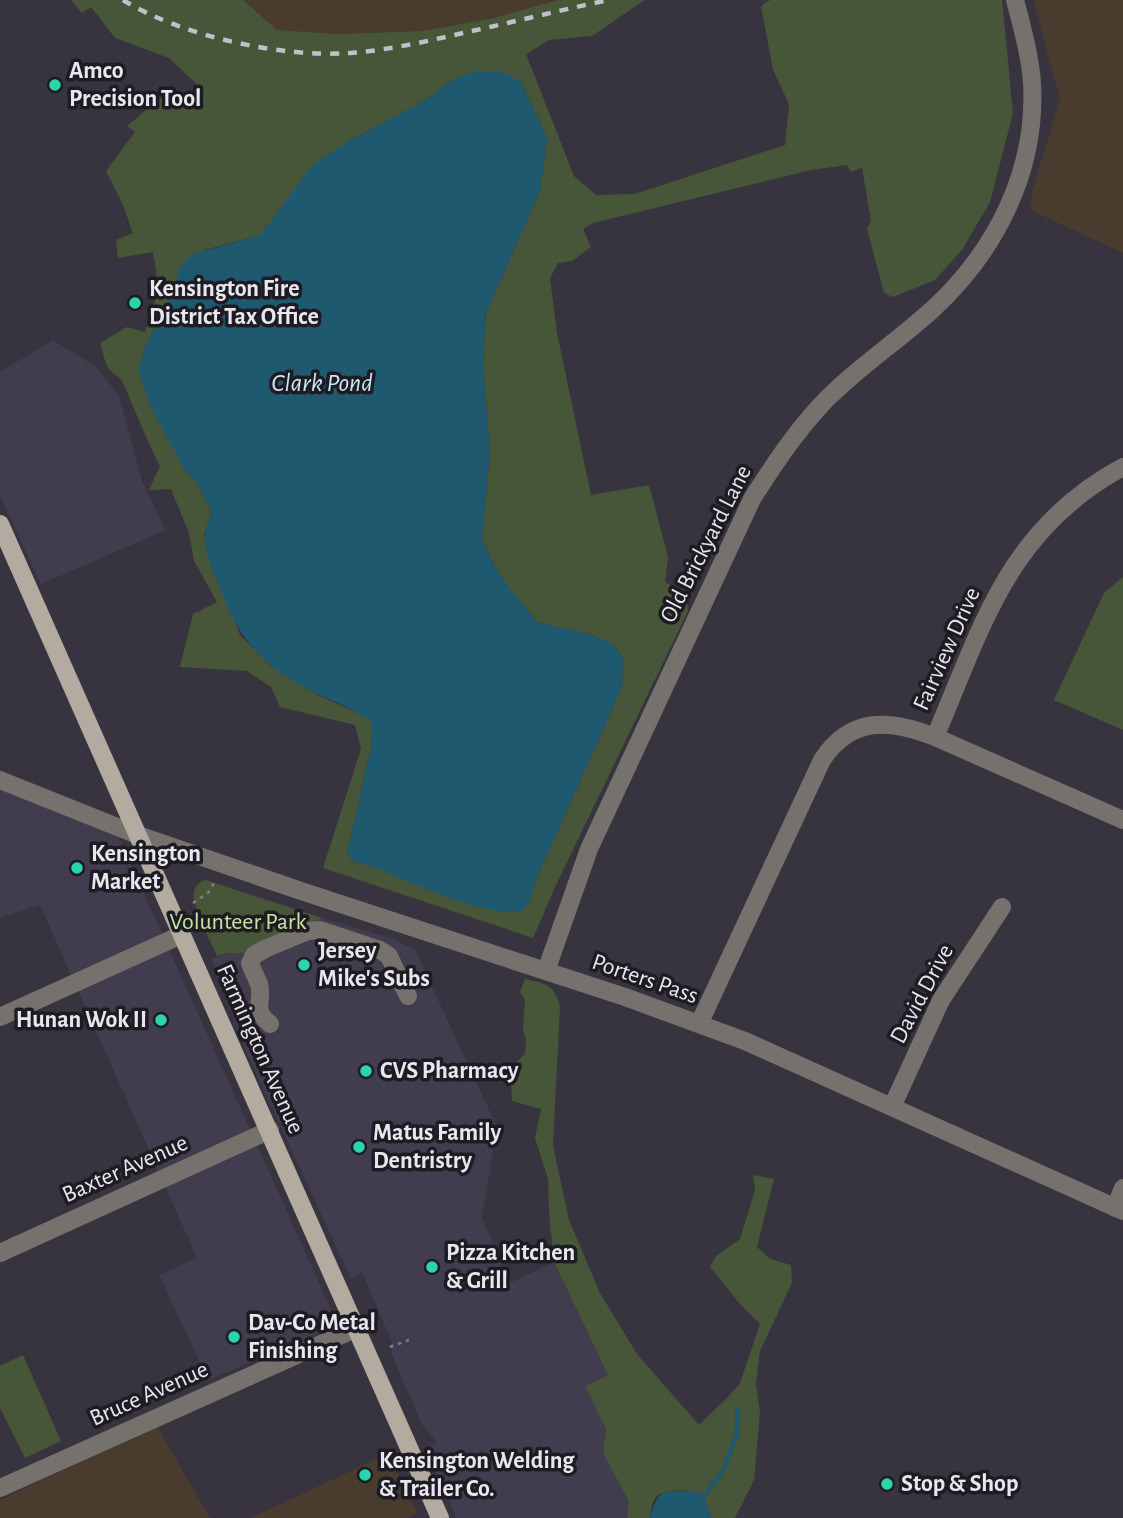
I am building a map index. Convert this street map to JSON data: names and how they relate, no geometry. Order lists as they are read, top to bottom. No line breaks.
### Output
{"streets":{"main road":["Farmington Avenue"],"street":["Old Brickyard Lane","Fairview Drive","Porters Pass","David Drive","Baxter Avenue","Bruce Avenue"]},"crossings":[["Old Brickyard Lane","Porters Pass"],["Fairview Drive","Porters Pass"],["Porters Pass","David Drive"],["Porters Pass","Farmington Avenue"],["Farmington Avenue","Baxter Avenue"],["Farmington Avenue","Bruce Avenue"]],"water":["Clark Pond"],"parks":["Volunteer Park"],"places":["Amco Precision Tool","Kensington Fire District Tax Office","Kensington Market","Jersey Mike's Subs","Hunan Wok II","CVS Pharmacy","Matus Family Dentristry","Pizza Kitchen & Grill","Dav-Co Metal Finishing","Kensington Welding & Trailer Co.","Stop & Shop"]}
